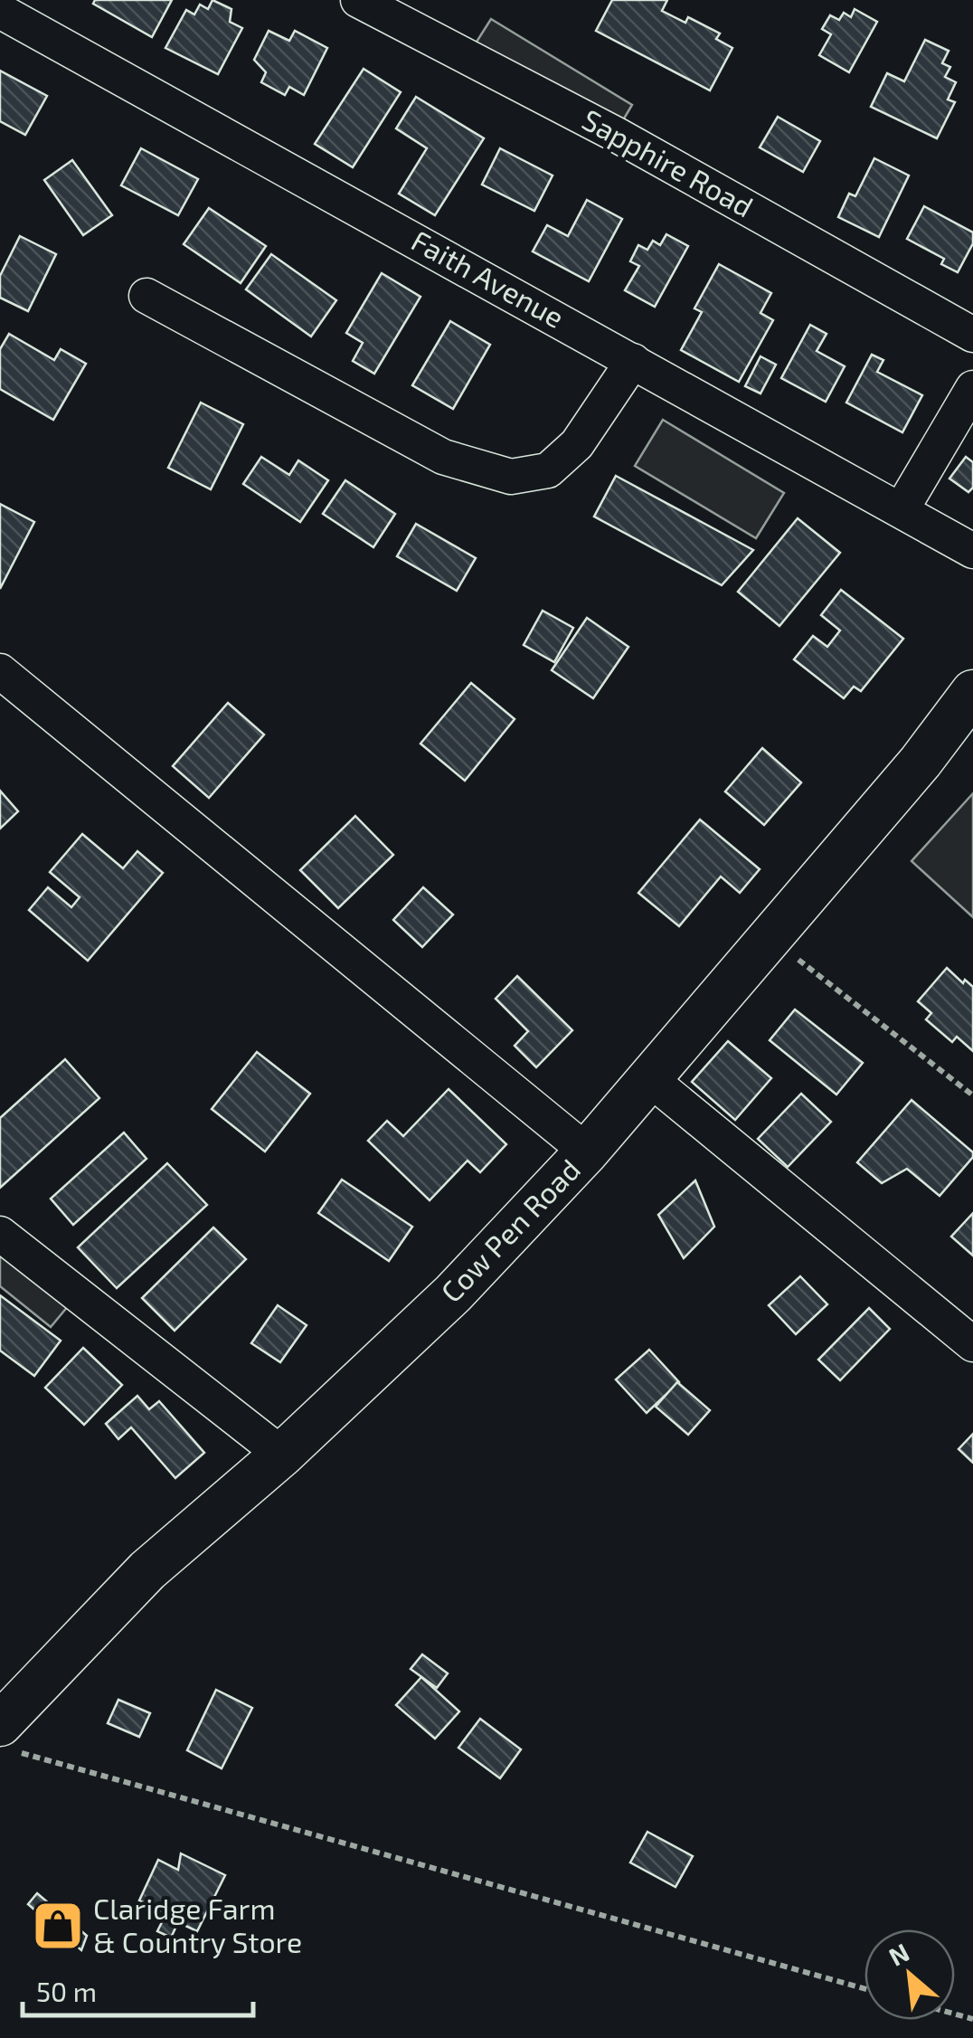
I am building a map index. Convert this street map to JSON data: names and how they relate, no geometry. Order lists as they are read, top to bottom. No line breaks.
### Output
{"streets":{"main road":["Cow Pen Road"],"street":["Sapphire Road","Faith Avenue"]},"places":{"shop":["Claridge Farm & Country Store"]},"scale_bar":"50 m","north":"top left"}
